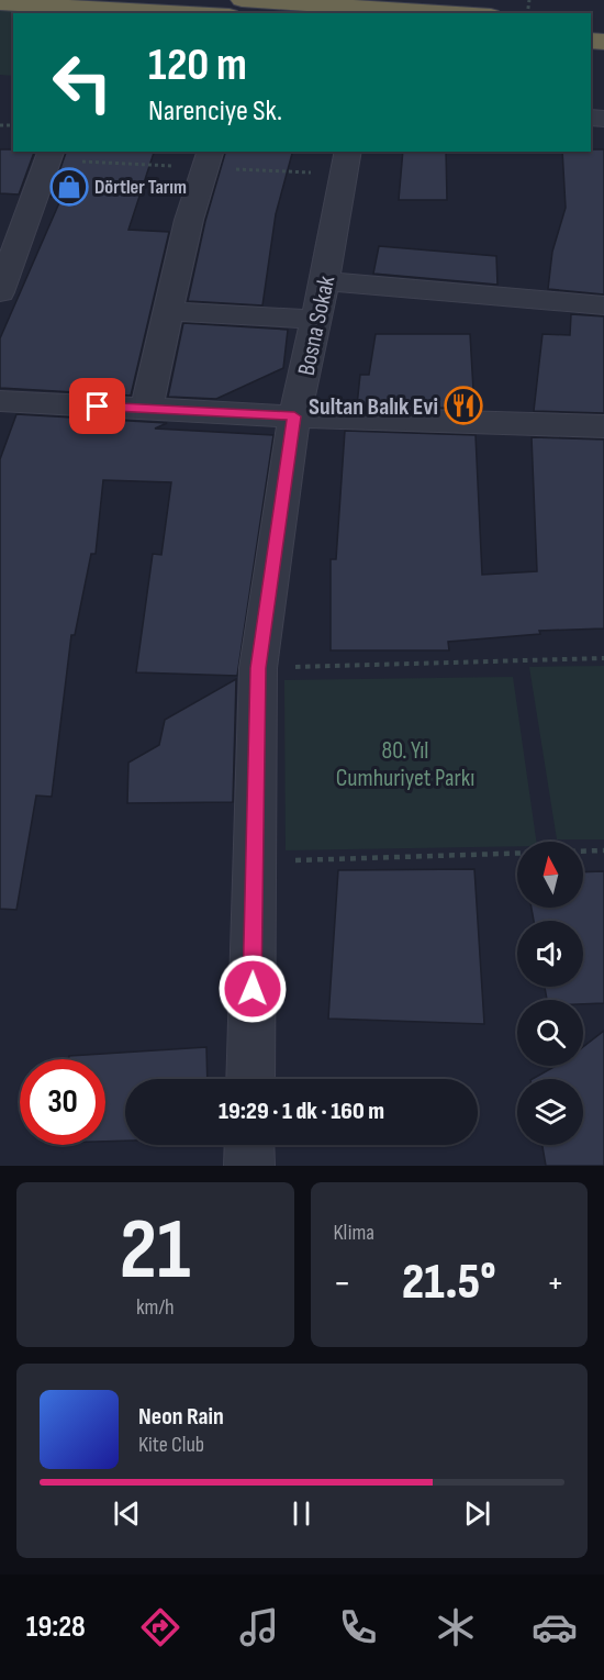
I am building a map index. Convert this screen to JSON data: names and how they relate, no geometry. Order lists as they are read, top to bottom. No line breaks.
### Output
{"streets":{"street":["Bosna Sokak"]},"parks":["80. Yıl Cumhuriyet Parkı"],"places":{"shop":["Dörtler Tarım"],"restaurant":["Sultan Balık Evi"]},"north":"top","page":{"turn":["120 m","Narenciye Sk."],"limit":"30","trip":"19:29 · 1 dk · 160 m","tile":[["21","km/h"],"Klima"],"heat":["−","21.5°","+"],"song":["Neon Rain","Kite Club"],"tabs":"19:28"}}
